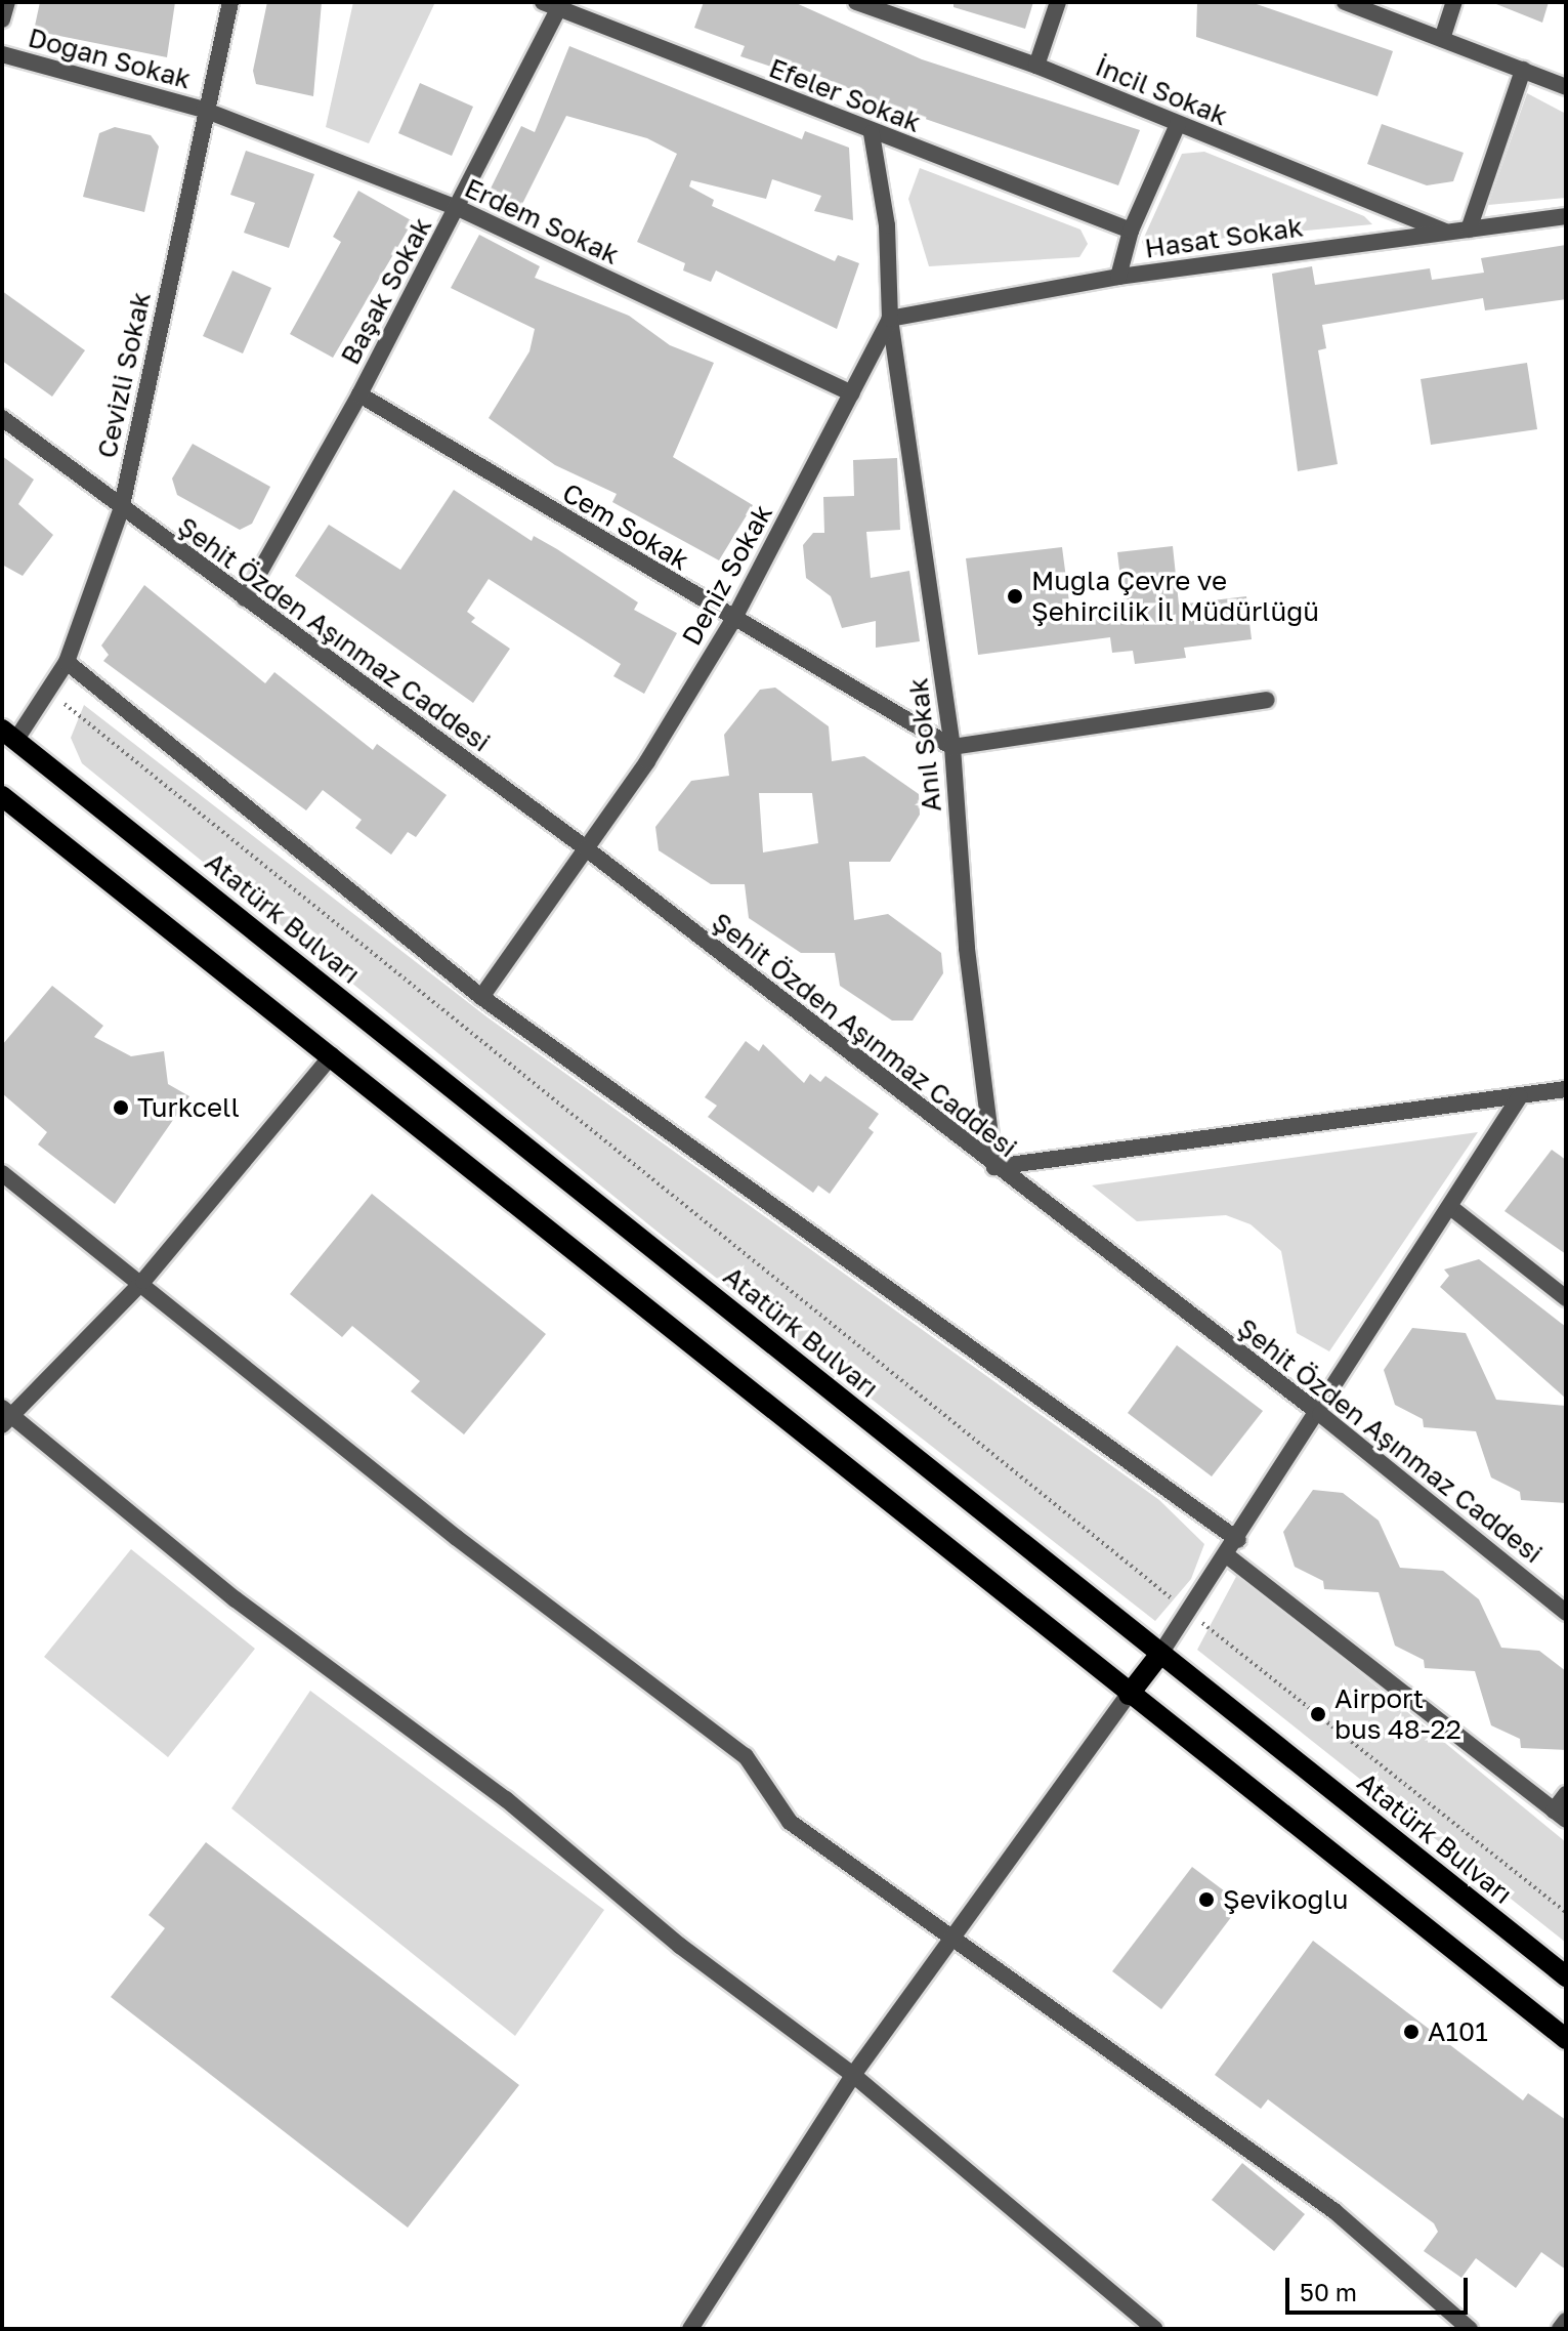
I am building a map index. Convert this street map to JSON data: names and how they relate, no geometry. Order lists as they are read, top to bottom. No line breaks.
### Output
{"streets":{"main road":["Atatürk Bulvarı"],"street":["Doğan Sokak","İncil Sokak","Efeler Sokak","Erdem Sokak","Hasat Sokak","Başak Sokak","Cevizli Sokak","Cem Sokak","Deniz Sokak","Şehit Özden Aşınmaz Caddesi","Anıl Sokak"]},"crossings":[["Doğan Sokak","Erdem Sokak"],["Doğan Sokak","Cevizli Sokak"],["İncil Sokak","Hasat Sokak"],["Efeler Sokak","Başak Sokak"],["Efeler Sokak","Deniz Sokak"],["Erdem Sokak","Başak Sokak"],["Erdem Sokak","Cevizli Sokak"],["Erdem Sokak","Deniz Sokak"],["Hasat Sokak","Deniz Sokak"],["Hasat Sokak","Anıl Sokak"],["Başak Sokak","Cem Sokak"],["Başak Sokak","Şehit Özden Aşınmaz Caddesi"],["Cevizli Sokak","Şehit Özden Aşınmaz Caddesi"],["Cevizli Sokak","Atatürk Bulvarı"],["Cem Sokak","Deniz Sokak"],["Cem Sokak","Anıl Sokak"],["Deniz Sokak","Şehit Özden Aşınmaz Caddesi"],["Deniz Sokak","Anıl Sokak"],["Şehit Özden Aşınmaz Caddesi","Anıl Sokak"]],"places":["Muğla Çevre ve Şehircilik İl Müdürlüğü","Turkcell","Airport bus 48-22","Şevikoğlu","A101"],"scale_bar":"50 m"}
